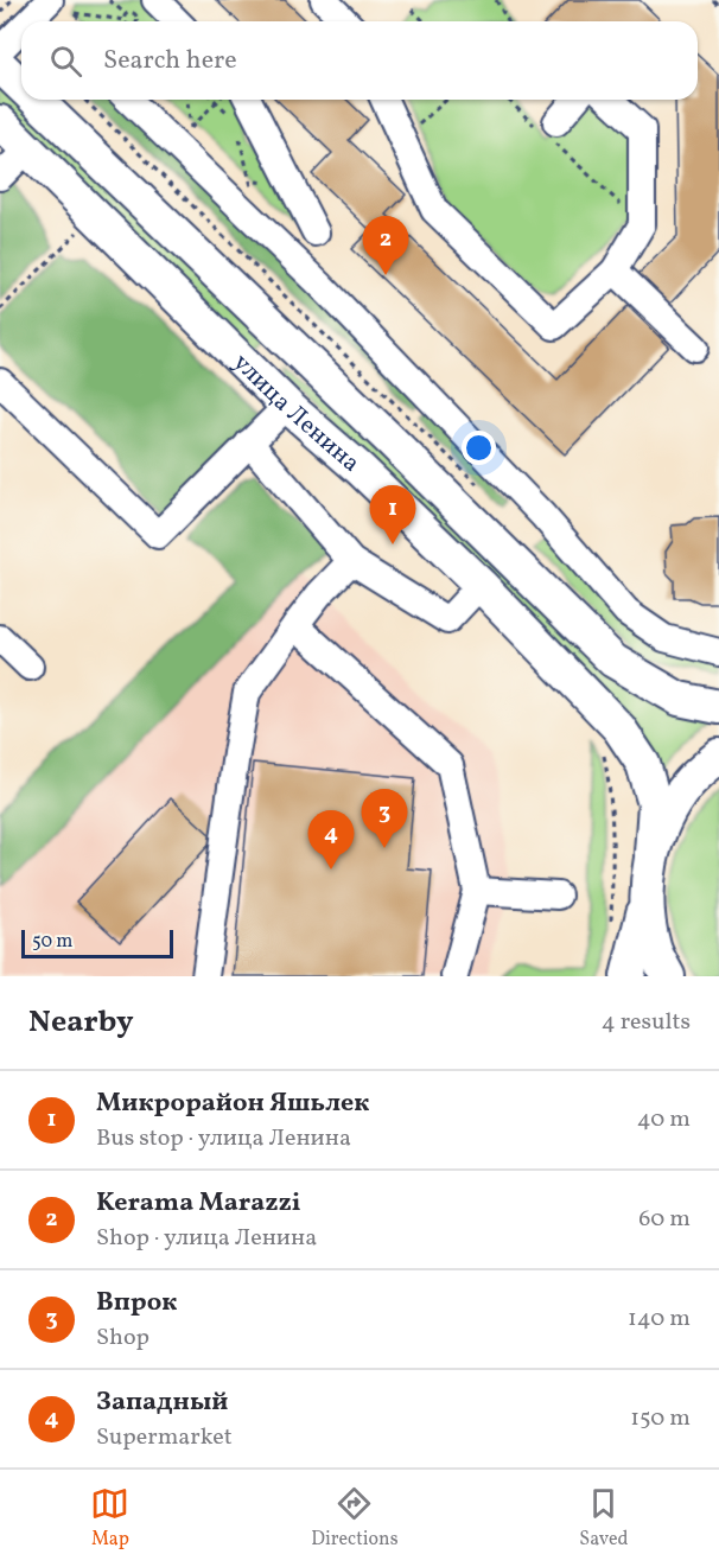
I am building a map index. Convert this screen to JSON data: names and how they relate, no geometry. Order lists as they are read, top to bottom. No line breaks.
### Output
{"streets":{"main road":["улица Ленина"]},"scale_bar":"50 m","page":{"search":"Search here","pins":["2","1","3","4"],"scale":"50 m","heading":["Nearby","4 results"],"list":[{"mark":"1","name":"Микрорайон Яшьлек","note":"Bus stop · улица Ленина","value":"40 m"},{"mark":"2","name":"Kerama Marazzi","note":"Shop · улица Ленина","value":"60 m"},{"mark":"3","name":"Впрок","note":"Shop","value":"140 m"},{"mark":"4","name":"Западный","note":"Supermarket","value":"150 m"}],"nav":["Map","Directions","Saved"]}}
